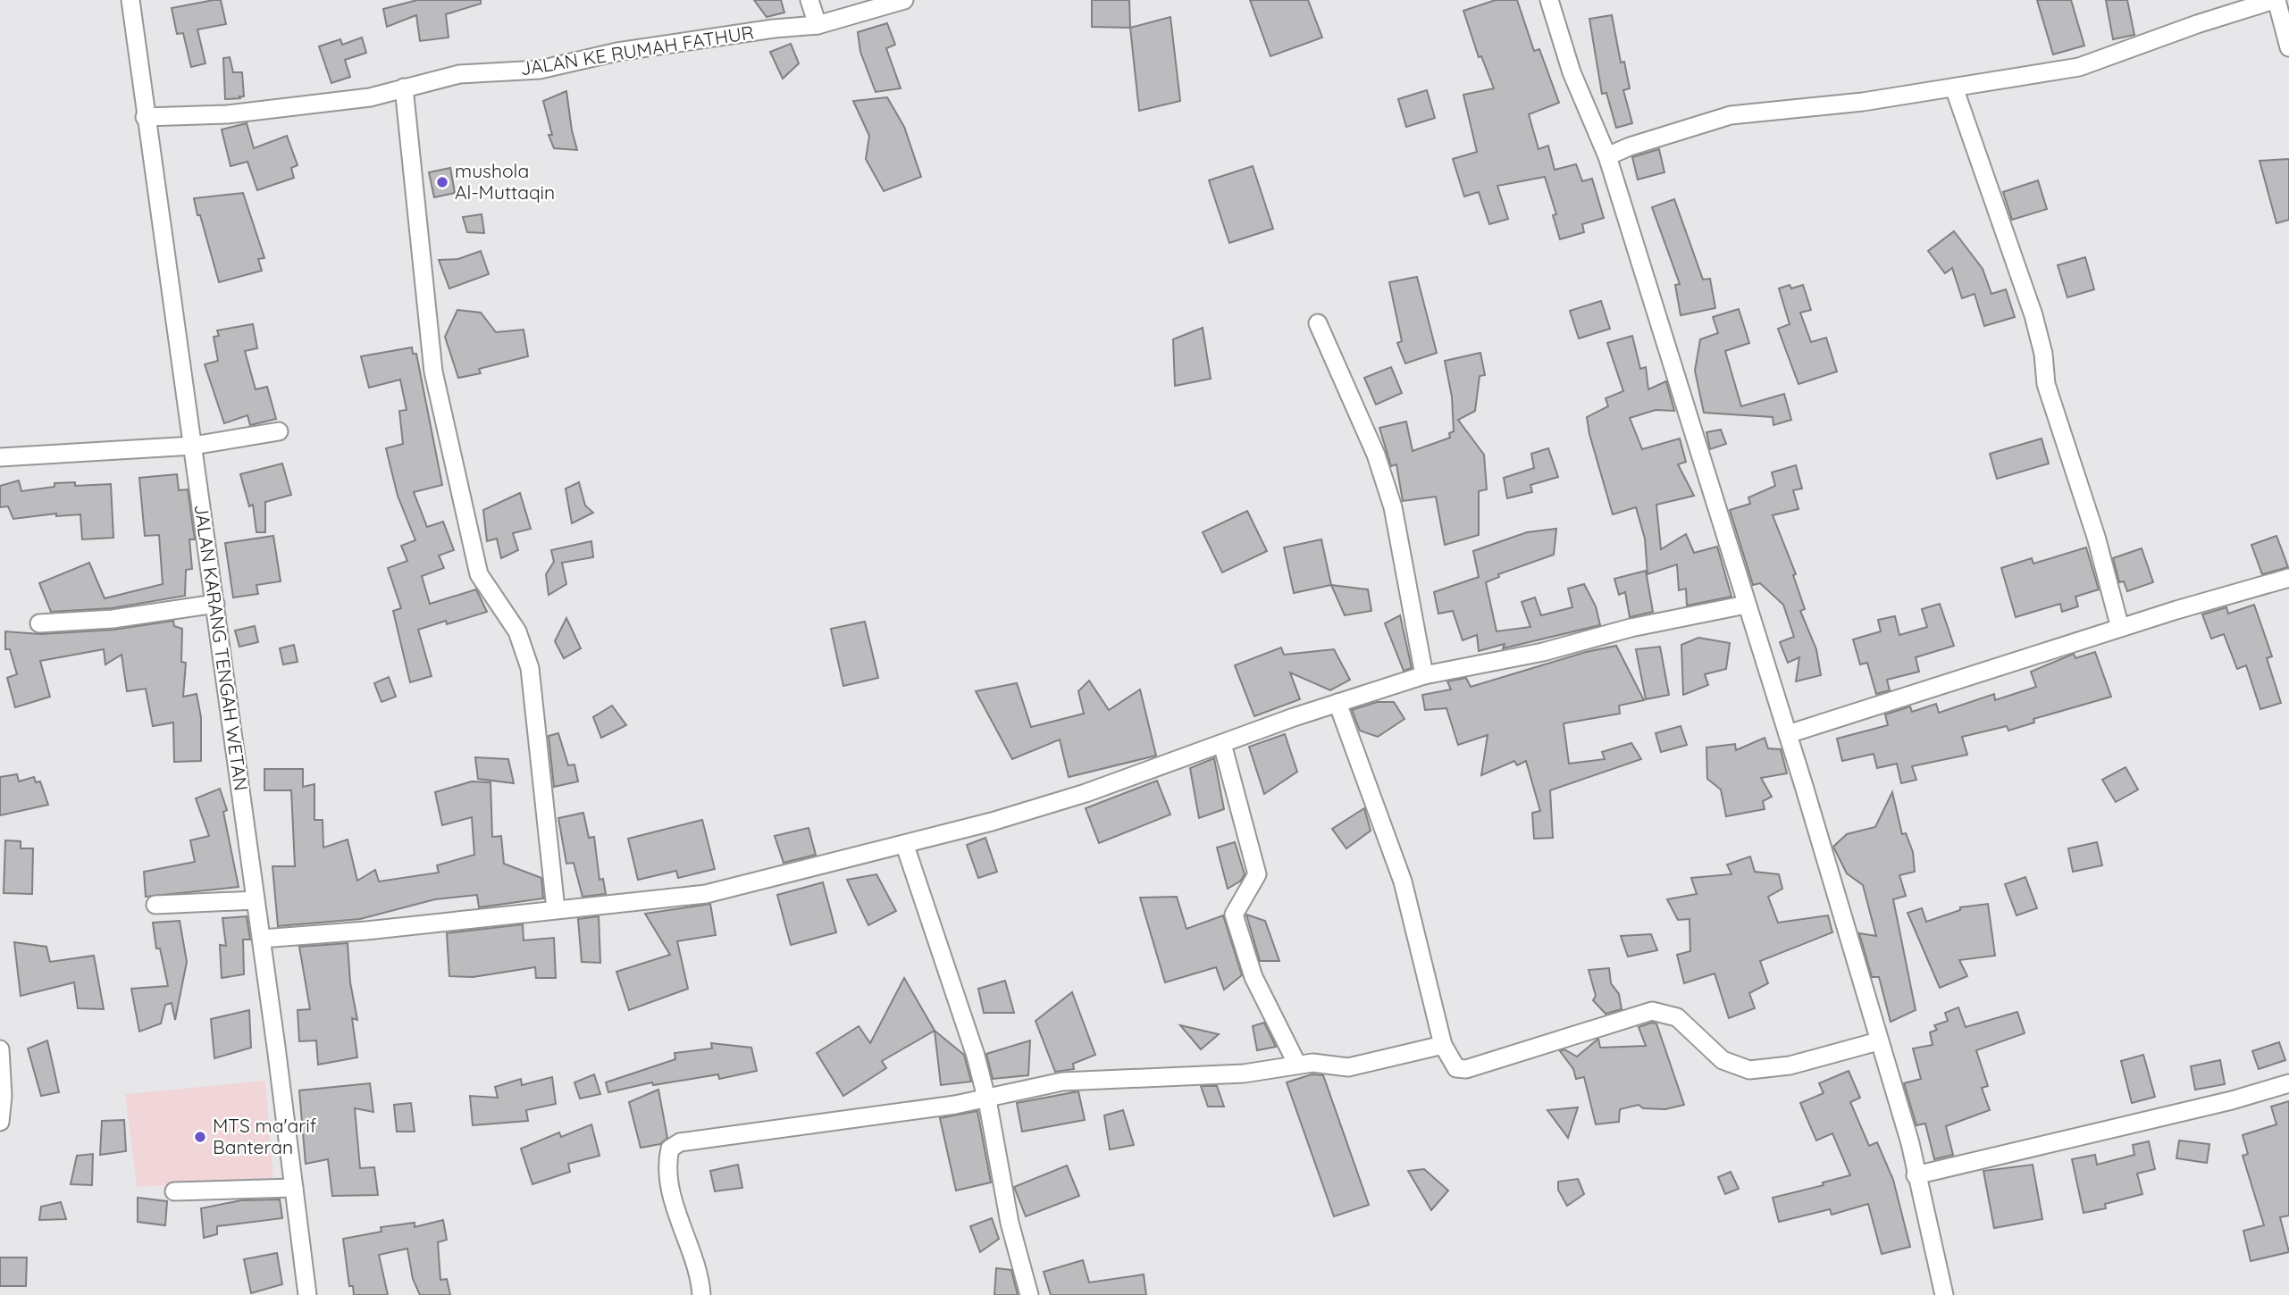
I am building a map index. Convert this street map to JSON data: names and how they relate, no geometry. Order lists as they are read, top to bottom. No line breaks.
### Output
{"streets":{"street":["JALAN KE RUMAH FATHUR","JALAN KARANG TENGAH WETAN"]},"crossings":[["JALAN KE RUMAH FATHUR","JALAN KARANG TENGAH WETAN"]],"places":["mushola Al-Muttaqin","MTS ma'arif Banteran"]}
